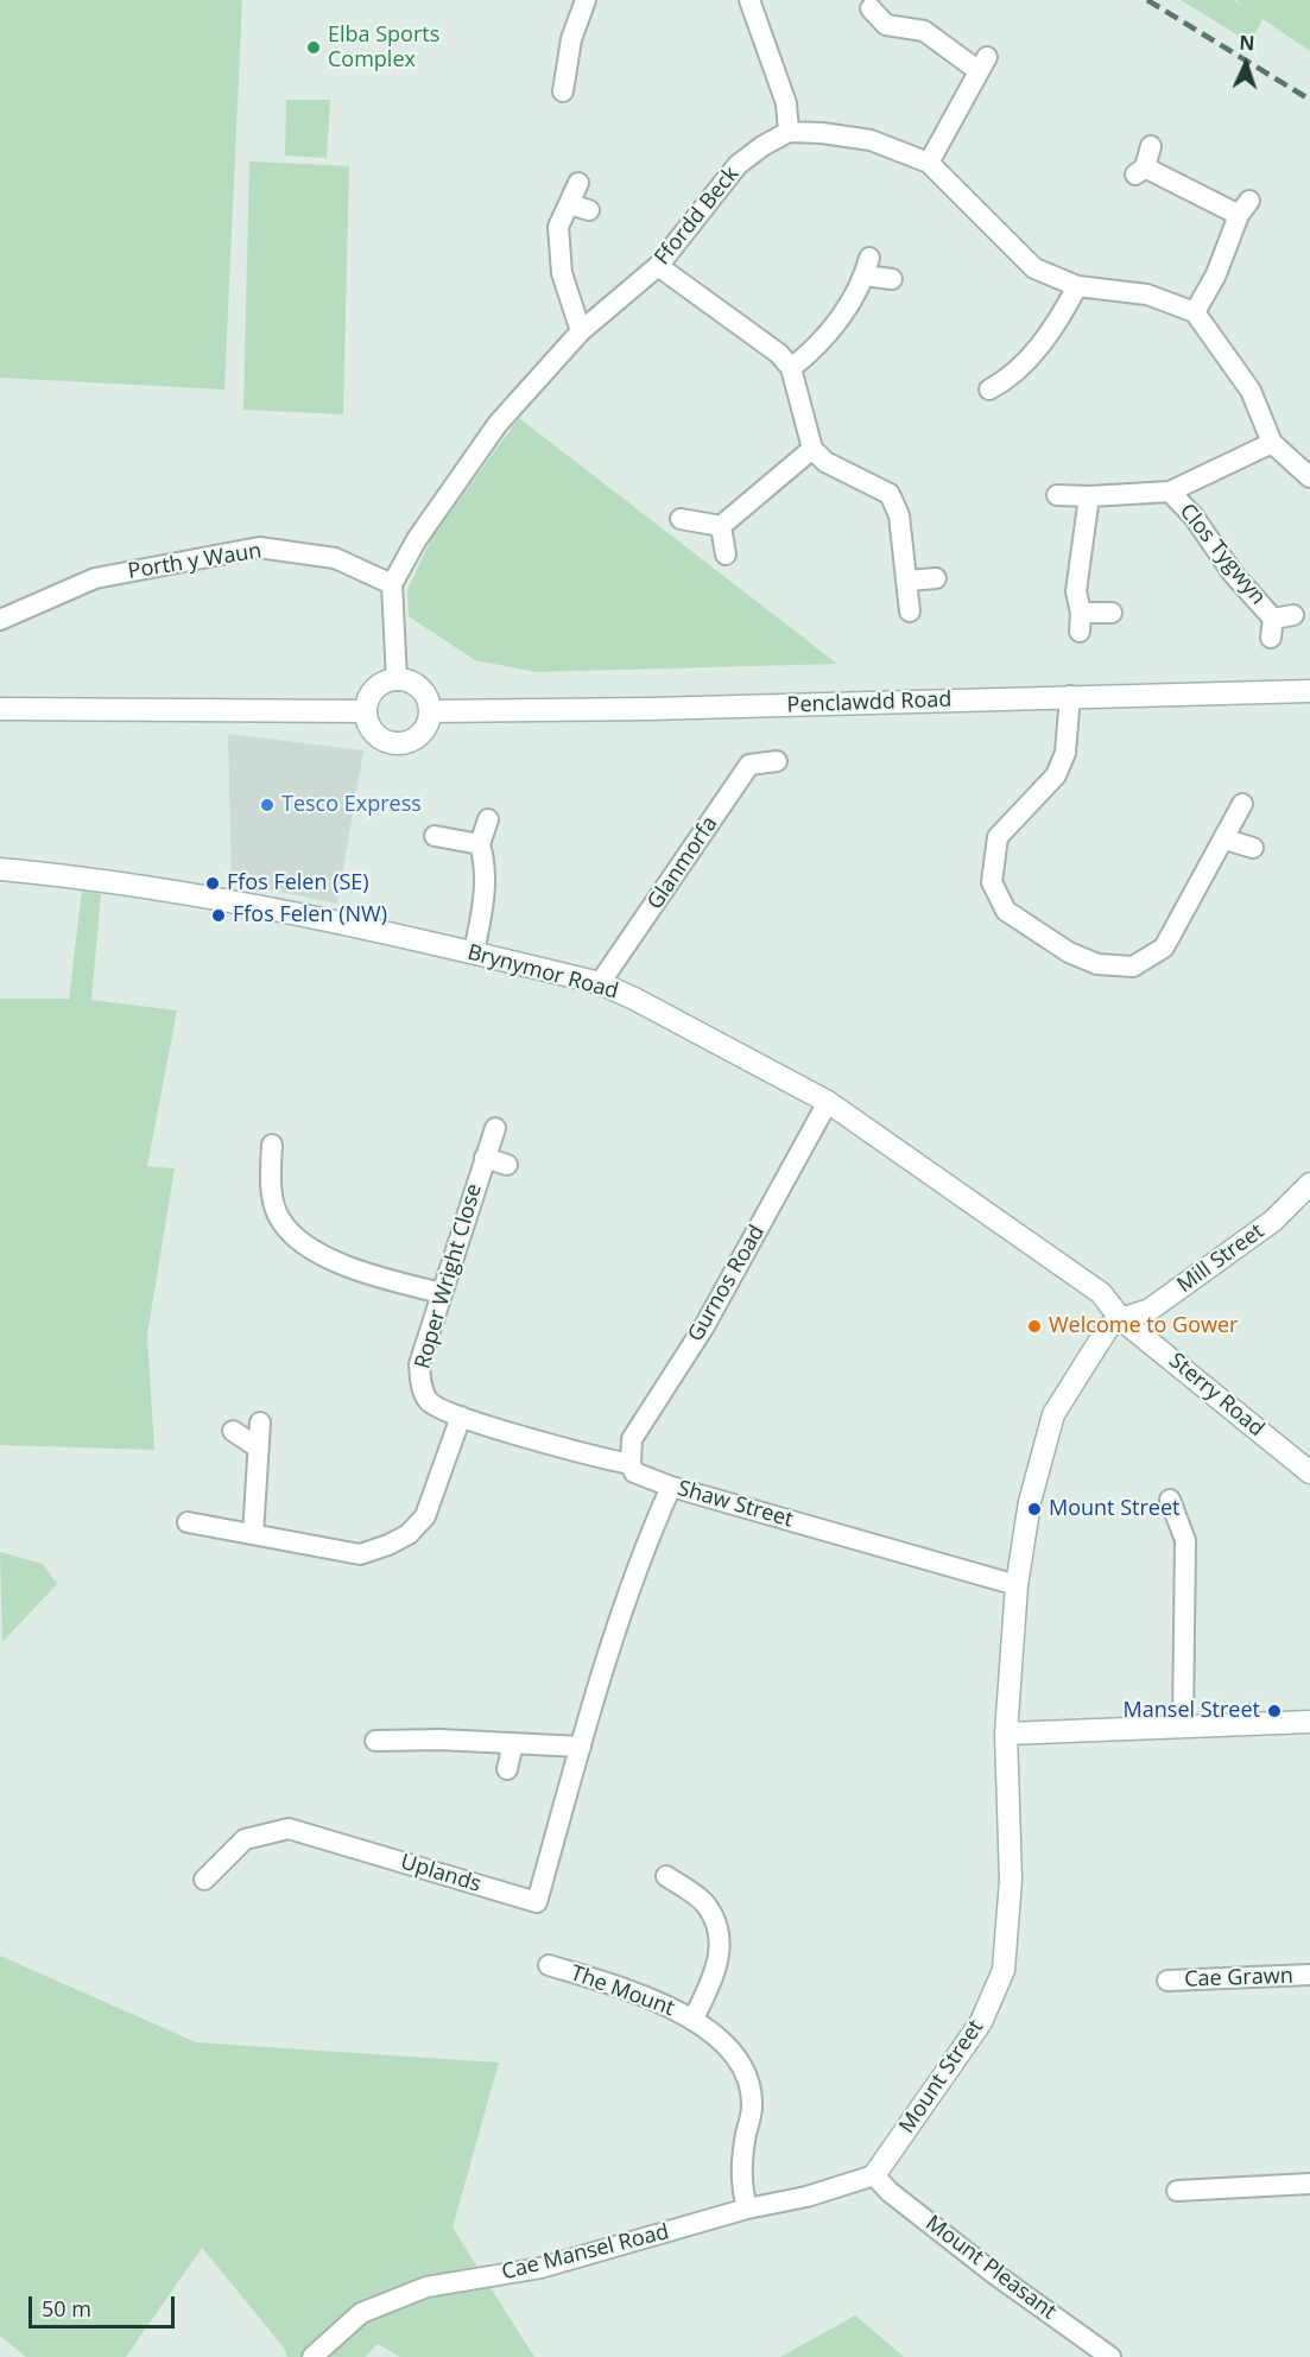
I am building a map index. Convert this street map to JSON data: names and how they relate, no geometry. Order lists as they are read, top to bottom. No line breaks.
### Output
{"streets":{"street":["Ffordd Beck","Clos Tygwyn","Porth y Waun","Penclawdd Road","Glanmorfa","Brynymor Road","Mill Street","Roper Wright Close","Gurnos Road","Sterry Road","Shaw Street","Uplands","Cae Grawn","The Mount","Mount Street","Cae Mansel Road","Mount Pleasant"]},"crossings":[["Ffordd Beck","Porth y Waun"],["Glanmorfa","Brynymor Road"],["Brynymor Road","Mill Street"],["Brynymor Road","Gurnos Road"],["Brynymor Road","Sterry Road"],["Brynymor Road","Mount Street"],["Mill Street","Sterry Road"],["Mill Street","Mount Street"],["Roper Wright Close","Shaw Street"],["Gurnos Road","Shaw Street"],["Sterry Road","Mount Street"],["Shaw Street","Uplands"],["Shaw Street","Mount Street"],["The Mount","Cae Mansel Road"],["Mount Street","Cae Mansel Road"],["Mount Street","Mount Pleasant"],["Cae Mansel Road","Mount Pleasant"]],"places":["Elba Sports Complex","Tesco Express","Ffos Felen (SE)","Ffos Felen (NW)","Welcome to Gower","Mount Street","Mansel Street"],"scale_bar":"50 m","north":"top"}
